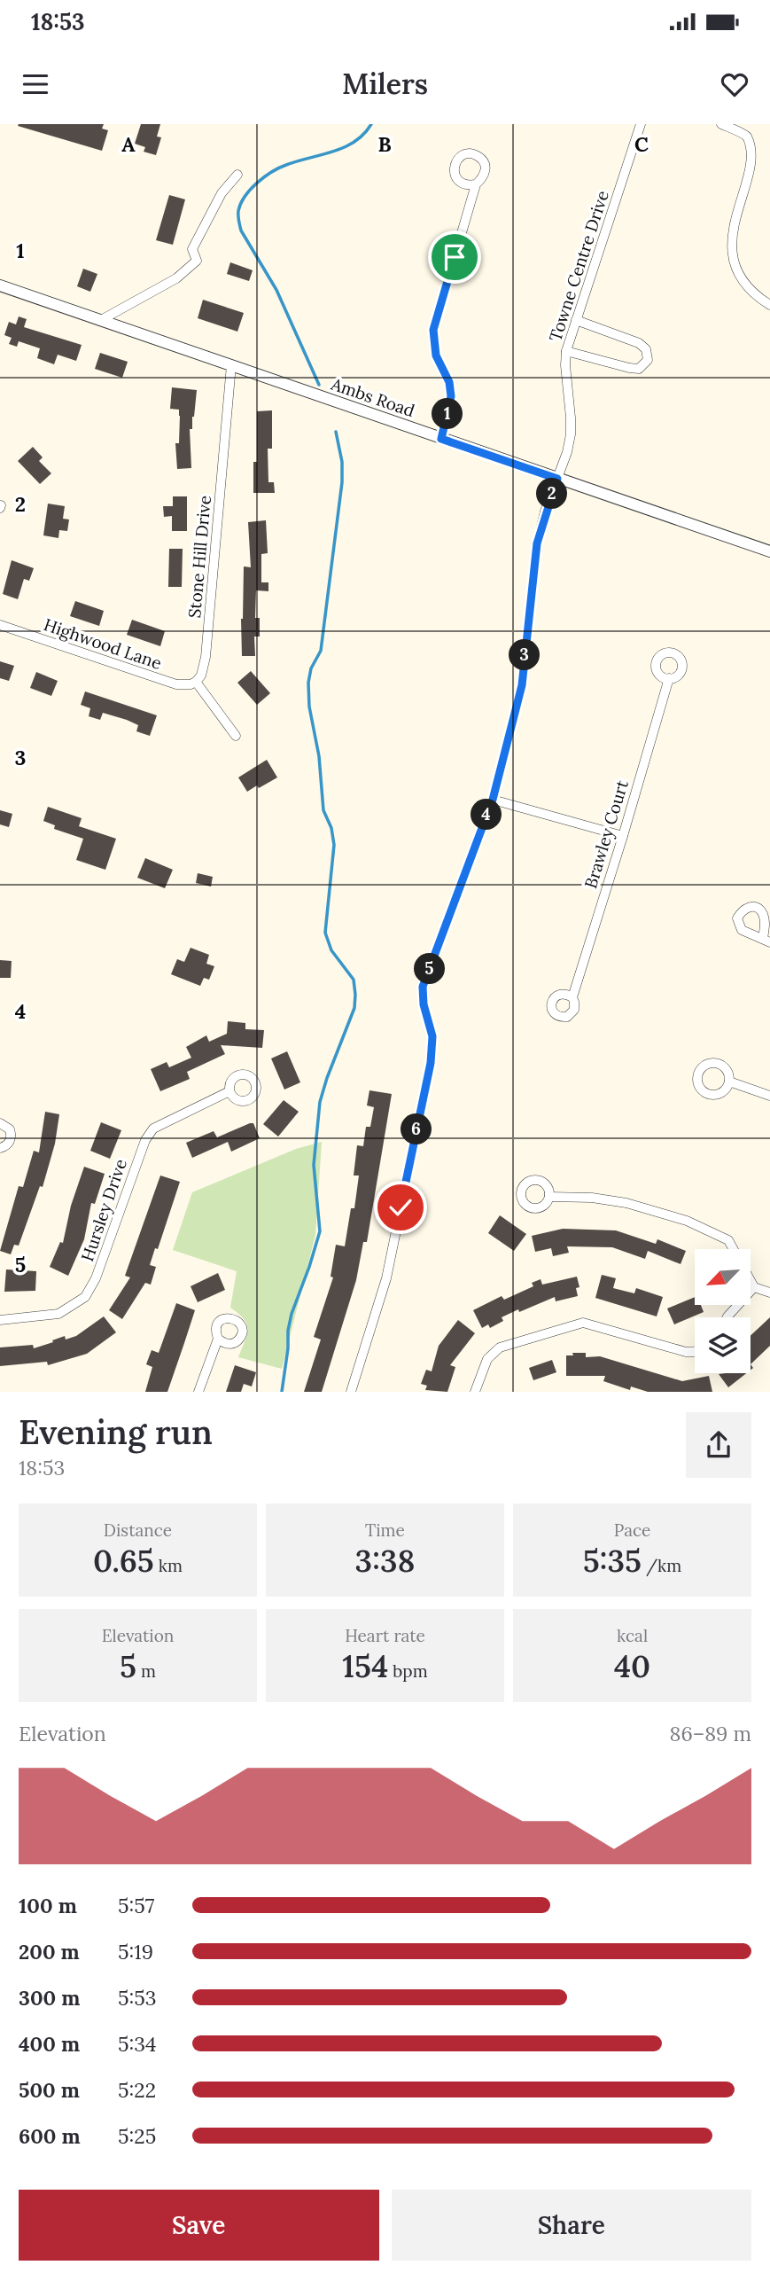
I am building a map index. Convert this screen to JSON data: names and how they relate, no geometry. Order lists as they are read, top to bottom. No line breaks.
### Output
{"streets":{"street":["Towne Centre Drive","Ambs Road","Stone Hill Drive","Highwood Lane","Brawley Court","Hursley Drive"]},"crossings":[["Towne Centre Drive","Ambs Road"],["Ambs Road","Stone Hill Drive"],["Stone Hill Drive","Highwood Lane"]],"north":"bottom left","page":{"status":"18:53","header":"Milers","pins":["1","2","3","4","5","6"],"heading":["Evening run","18:53"],"stats":[["Distance","0.65 km"],["Time","3:38"],["Pace","5:35 /km"],["Elevation","5 m"],["Heart rate","154 bpm"],["kcal","40"]],"chart":["Elevation","86–89 m"],"list":[{"name":"100 m","note":"5:57"},{"name":"200 m","note":"5:19"},{"name":"300 m","note":"5:53"},{"name":"400 m","note":"5:34"},{"name":"500 m","note":"5:22"},{"name":"600 m","note":"5:25"}],"buttons":["Save","Share"]},"grid":{"columns":["A","B","C"],"rows":["1","2","3","4","5"]}}
